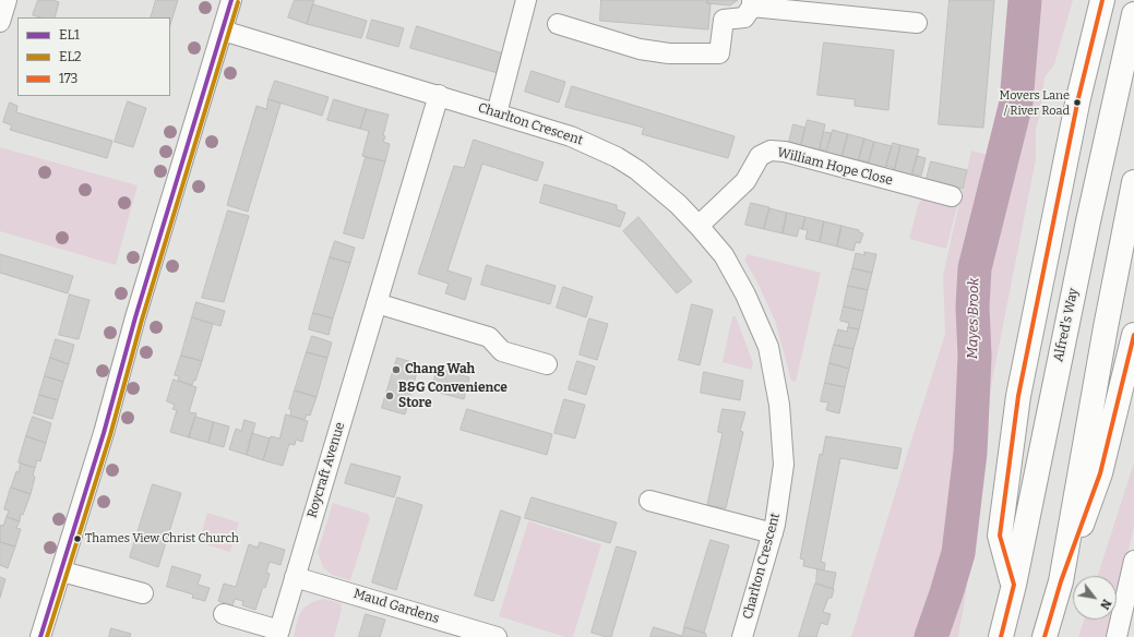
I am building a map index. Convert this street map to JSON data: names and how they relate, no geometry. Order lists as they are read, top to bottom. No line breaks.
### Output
{"streets":{"highway":["Alfred's Way"],"street":["Charlton Crescent","William Hope Close","Roycraft Avenue","Maud Gardens"]},"crossings":[["Charlton Crescent","William Hope Close"],["Charlton Crescent","Roycraft Avenue"],["Roycraft Avenue","Maud Gardens"]],"water":["Mayes Brook"],"places":["Movers Lane / River Road","Chang Wah","B&G Convenience Store","Thames View Christ Church"],"lines":["transit line EL1","transit line 173","transit line EL2"],"legend":["EL1","EL2","173"],"north":"bottom right"}
